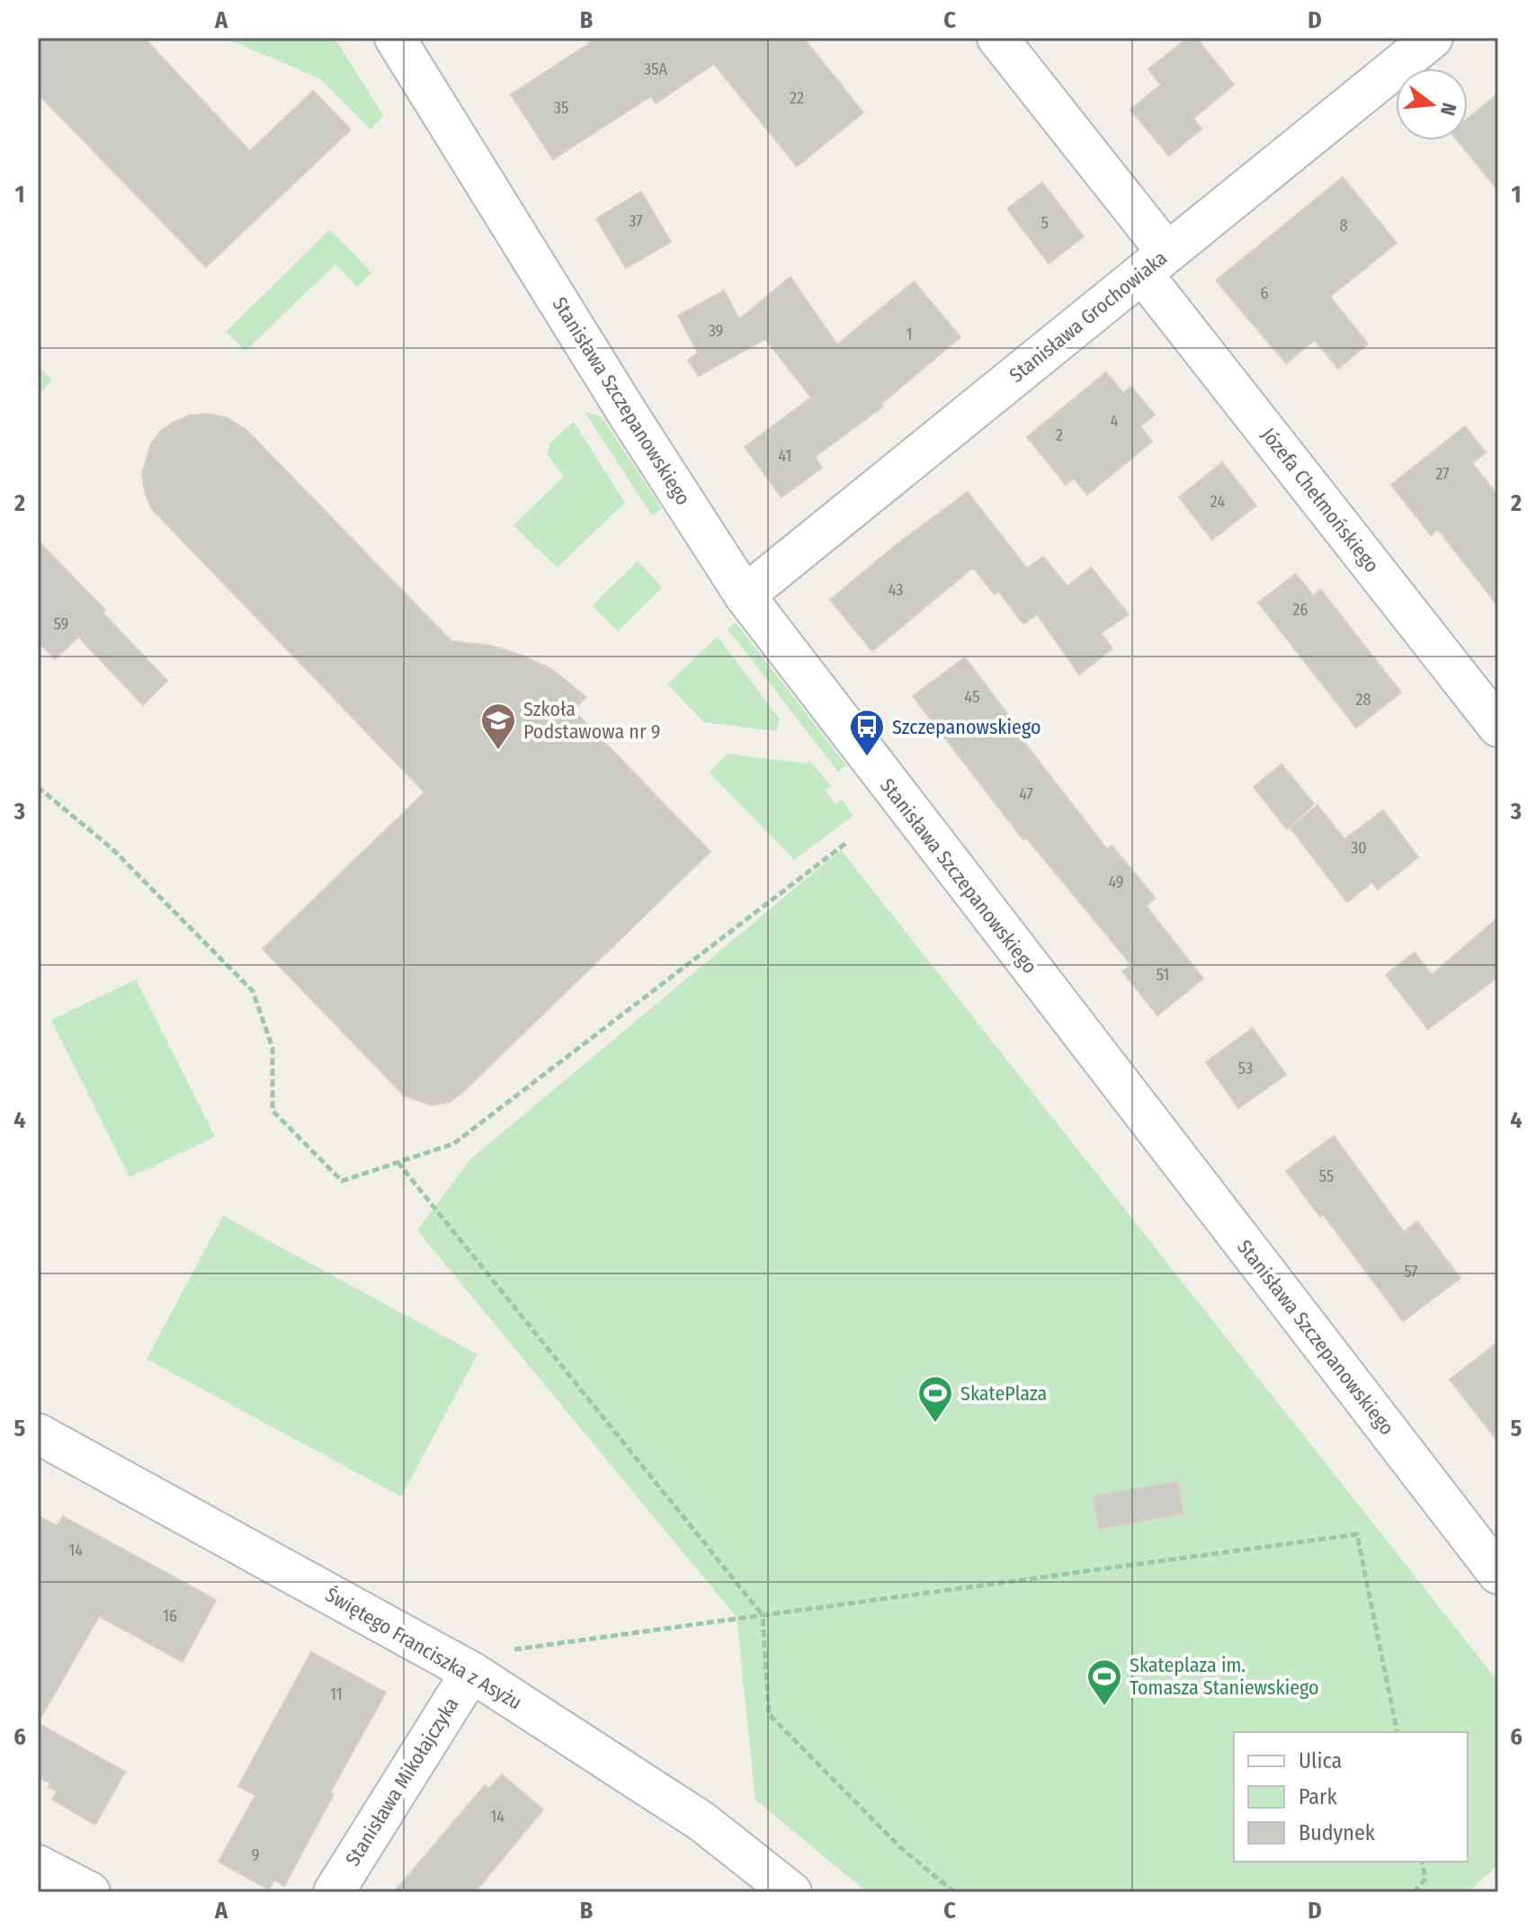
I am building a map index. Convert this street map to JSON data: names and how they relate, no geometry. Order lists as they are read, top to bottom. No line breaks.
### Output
{"streets":{"street":["Stanisława Grochowiaka","Stanisława Szczepanowskiego","Józefa Chełmońskiego","Świętego Franciszka z Asyżu","Stanisława Mikołajczyka"]},"crossings":[["Stanisława Grochowiaka","Stanisława Szczepanowskiego"],["Stanisława Grochowiaka","Józefa Chełmońskiego"],["Świętego Franciszka z Asyżu","Stanisława Mikołajczyka"]],"places":{"school or university":["Szkoła Podstawowa nr 9"],"bus stop":["Szczepanowskiego"],"sports":["SkatePlaza","Skateplaza im. Tomasza Staniewskiego"]},"house_numbers":["35A","22","35","37","5","8","6","39","1","4","2","41","27","24","43","26","59","45","28","47","30","49","51","53","55","57","14","16","11","14","9"],"legend":["Ulica","Park","Budynek"],"north":"right","grid":{"columns":["A","B","C","D"],"rows":["1","2","3","4","5","6"]}}
